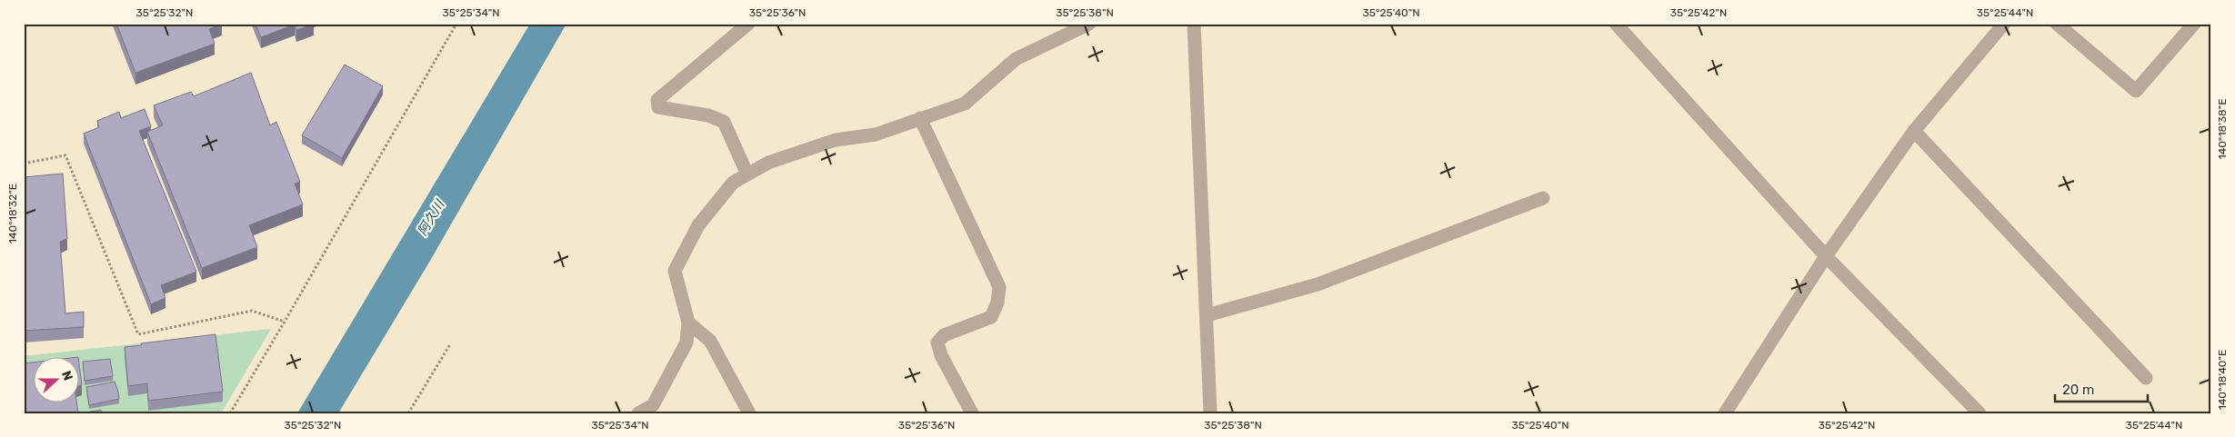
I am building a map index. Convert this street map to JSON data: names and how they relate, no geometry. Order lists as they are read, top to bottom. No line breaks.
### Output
{"water":["阿久川"],"scale_bar":"20 m","north":"right","coordinates":["35°25'32\"N","35°25'34\"N","35°25'36\"N","35°25'38\"N","35°25'40\"N","35°25'42\"N","35°25'44\"N","140°18'38\"E","140°18'32\"E","140°18'40\"E"]}
